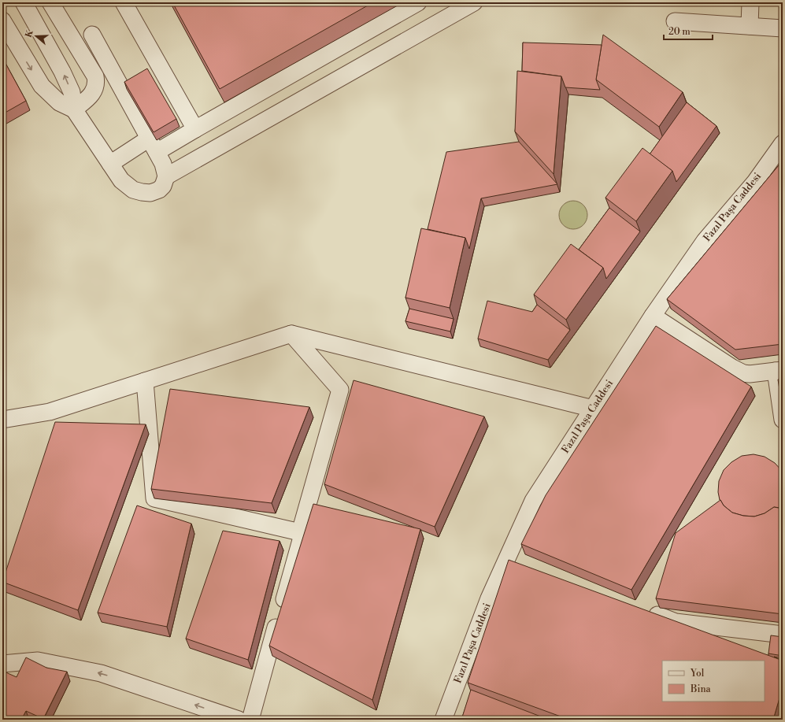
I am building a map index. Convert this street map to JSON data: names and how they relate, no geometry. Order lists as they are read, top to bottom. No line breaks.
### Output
{"streets":{"street":["Fazıl Paşa Caddesi"]},"legend":["Yol","Bina"],"scale_bar":"20 m","north":"left"}
